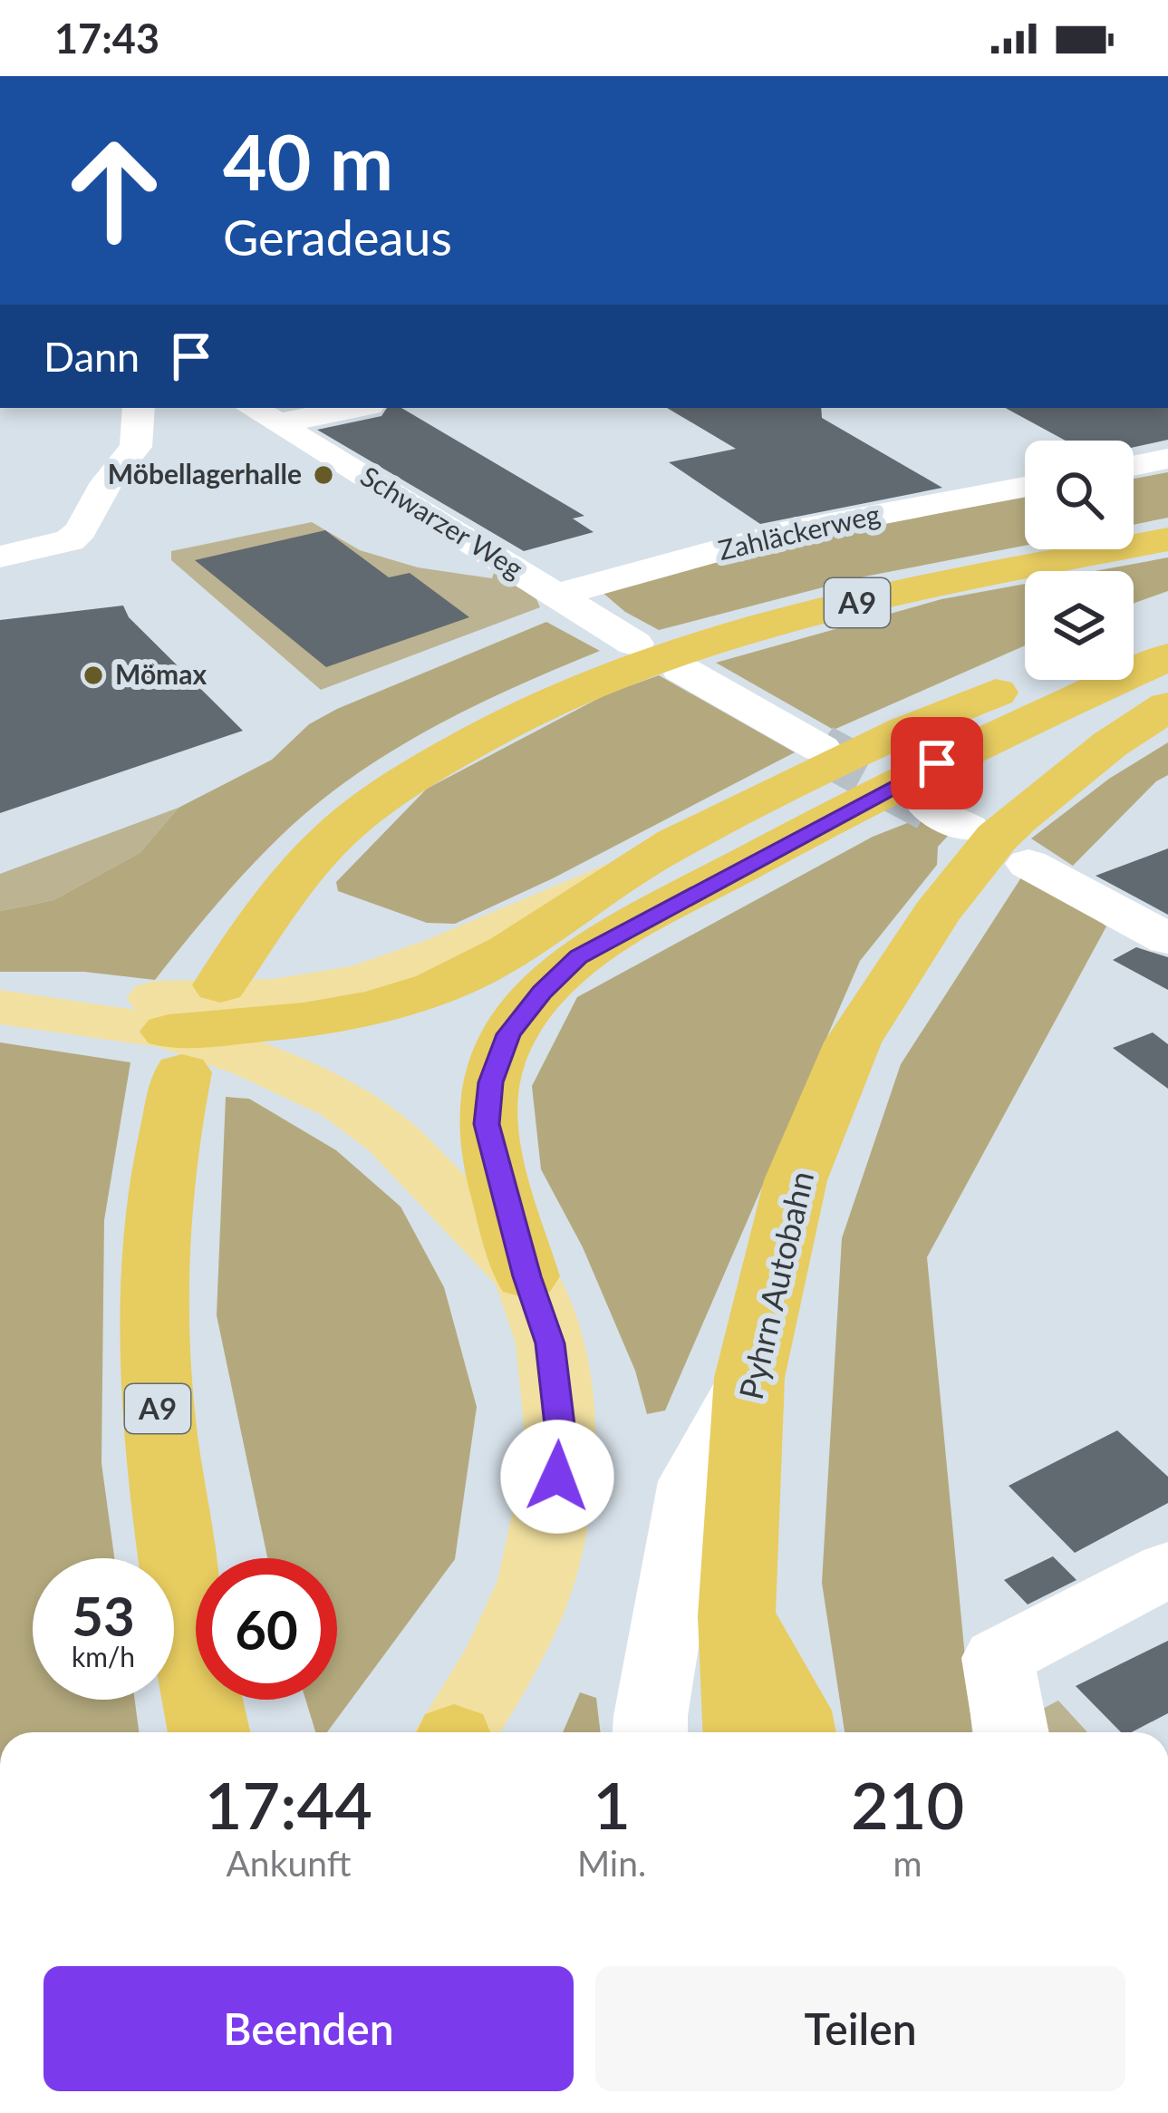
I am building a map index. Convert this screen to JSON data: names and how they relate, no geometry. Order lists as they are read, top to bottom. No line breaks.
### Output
{"streets":{"highway":["A9","Pyhrn Autobahn"],"street":["Schwarzer Weg","Zahläckerweg"]},"crossings":[["Schwarzer Weg","Zahläckerweg"],["Schwarzer Weg","A9"]],"places":["Möbellagerhalle","Mömax"],"page":{"status":"17:43","turn":["40 m","Geradeaus"],"then":"Dann","speed":"53 km/h","limit":"60","eta":["17:44","Ankunft","1","Min.","210","m"],"buttons":["Beenden","Teilen"]}}
